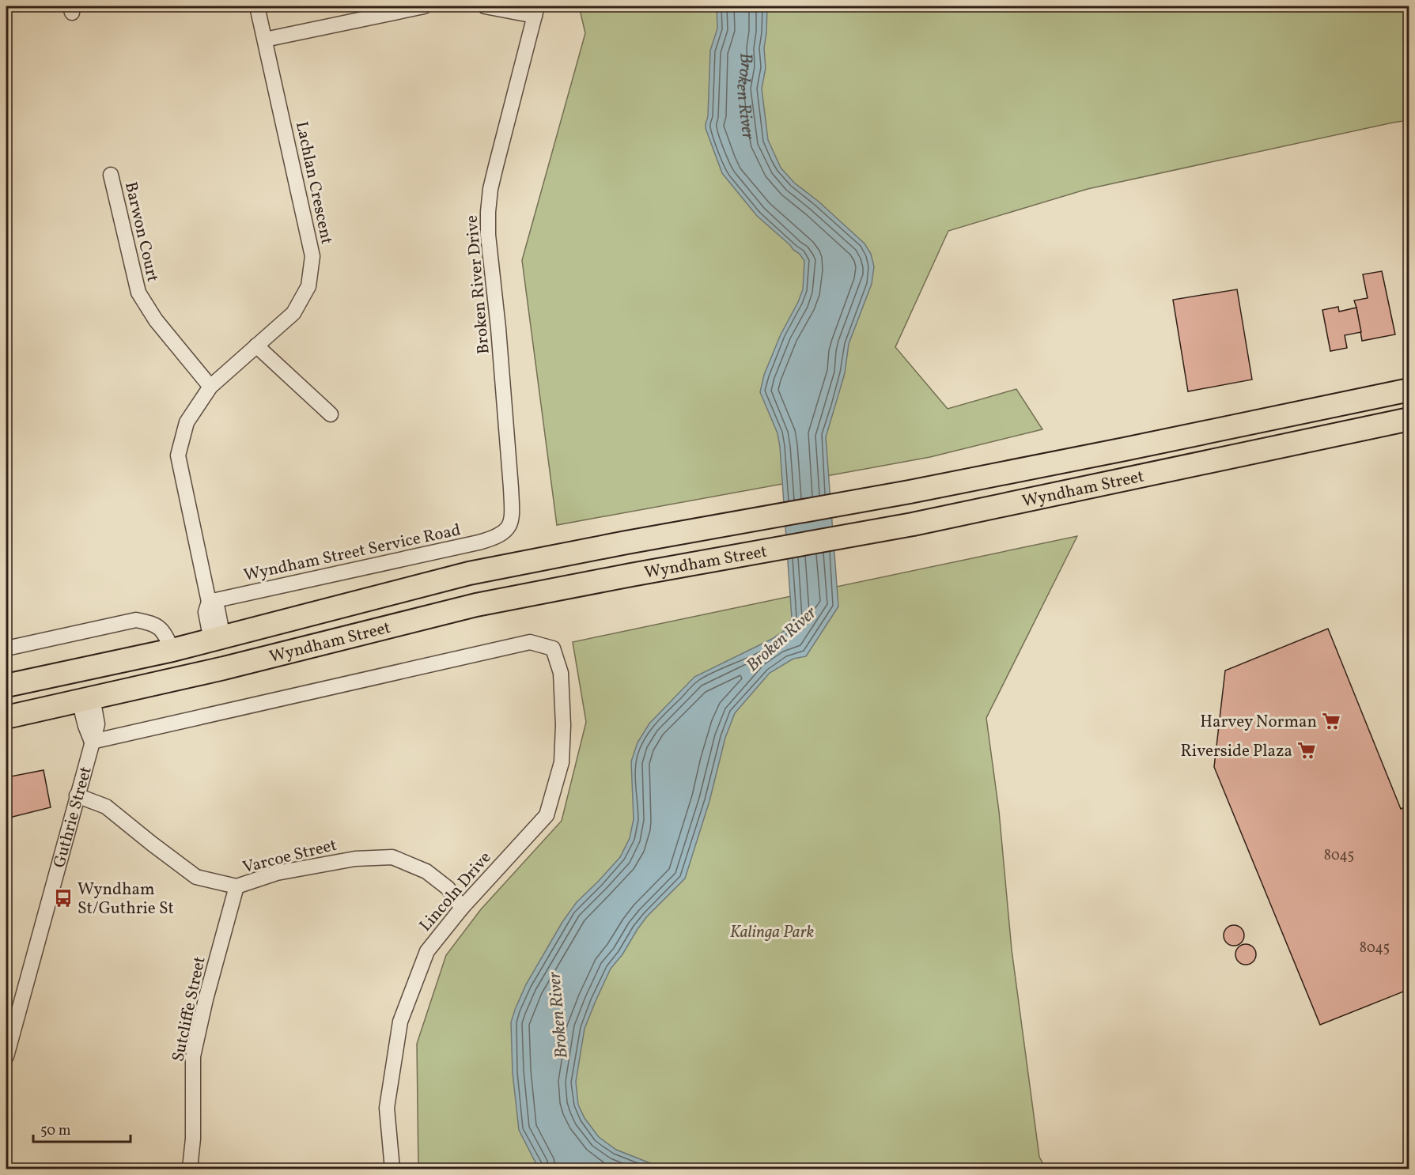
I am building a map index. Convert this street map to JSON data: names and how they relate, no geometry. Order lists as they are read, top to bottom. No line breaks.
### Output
{"streets":{"highway":["Wyndham Street"],"street":["Lachlan Crescent","Barwon Court","Broken River Drive","Wyndham Street Service Road","Guthrie Street","Varcoe Street","Lincoln Drive","Sutcliffe Street"]},"crossings":[["Lachlan Crescent","Barwon Court"],["Lachlan Crescent","Wyndham Street"],["Lachlan Crescent","Wyndham Street Service Road"],["Broken River Drive","Wyndham Street Service Road"],["Guthrie Street","Varcoe Street"],["Guthrie Street","Lincoln Drive"],["Varcoe Street","Lincoln Drive"],["Varcoe Street","Sutcliffe Street"]],"water":["Broken River"],"parks":["Kalinga Park"],"places":{"supermarket":["Harvey Norman","Riverside Plaza"],"bus stop":["Wyndham St/Guthrie St"]},"house_numbers":["8045","8045"],"scale_bar":"50 m"}
